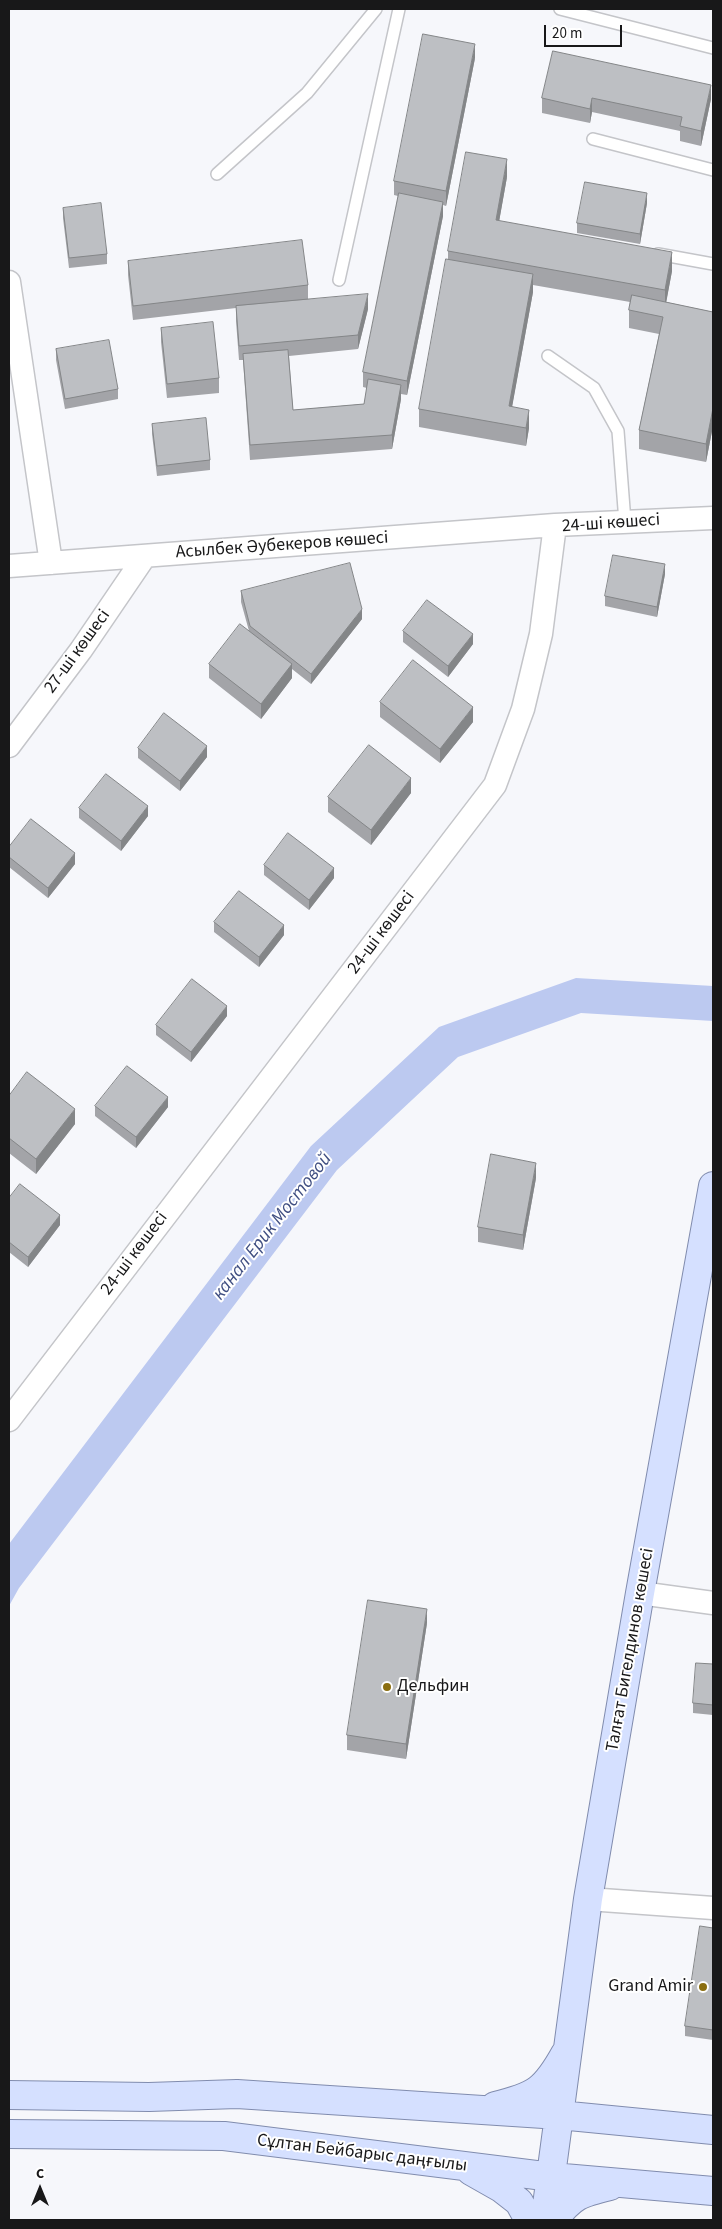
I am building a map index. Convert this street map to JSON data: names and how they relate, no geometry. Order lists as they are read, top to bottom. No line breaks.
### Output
{"streets":{"main road":["Талғат Бигелдинов көшесі","Сұлтан Бейбарыс даңғылы"],"street":["24-ші көшесі","Асылбек Әубекеров көшесі","27-ші көшесі"]},"crossings":[["24-ші көшесі","Асылбек Әубекеров көшесі"],["Асылбек Әубекеров көшесі","27-ші көшесі"],["Талғат Бигелдинов көшесі","Сұлтан Бейбарыс даңғылы"]],"water":["канал Ерик Мостовой"],"places":["Дельфин","Grand Amir"],"scale_bar":"20 m","north":"top"}
